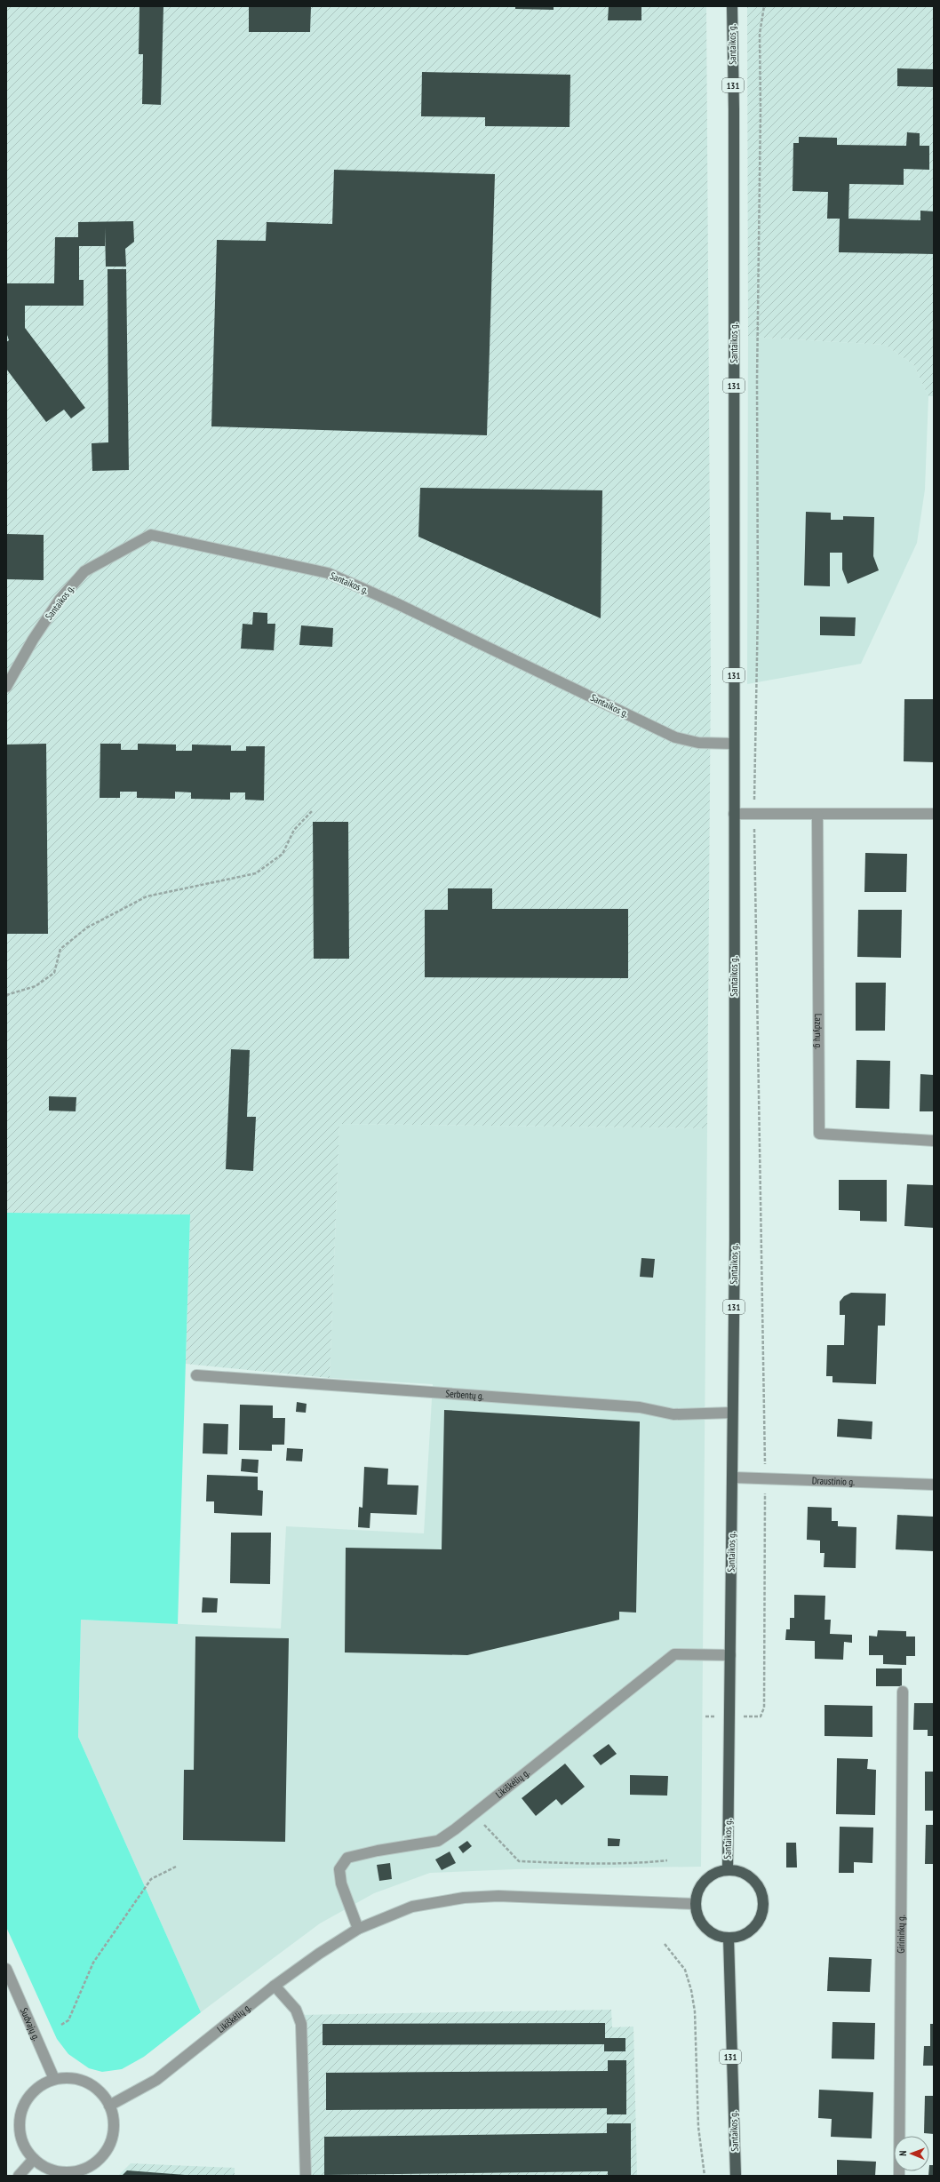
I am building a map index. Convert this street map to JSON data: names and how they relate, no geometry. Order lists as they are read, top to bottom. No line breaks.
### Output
{"streets":{"main road":["Santaikos g.","131"],"street":["Lazdynų g.","Serbentų g.","Draustinio g.","Likiškėlių g.","Girininkų g.","Sudvajų g."]},"crossings":[["Santaikos g.","Serbentų g."],["Santaikos g.","Draustinio g."],["Santaikos g.","Likiškėlių g."],["Likiškėlių g.","Sudvajų g."]],"north":"left"}
